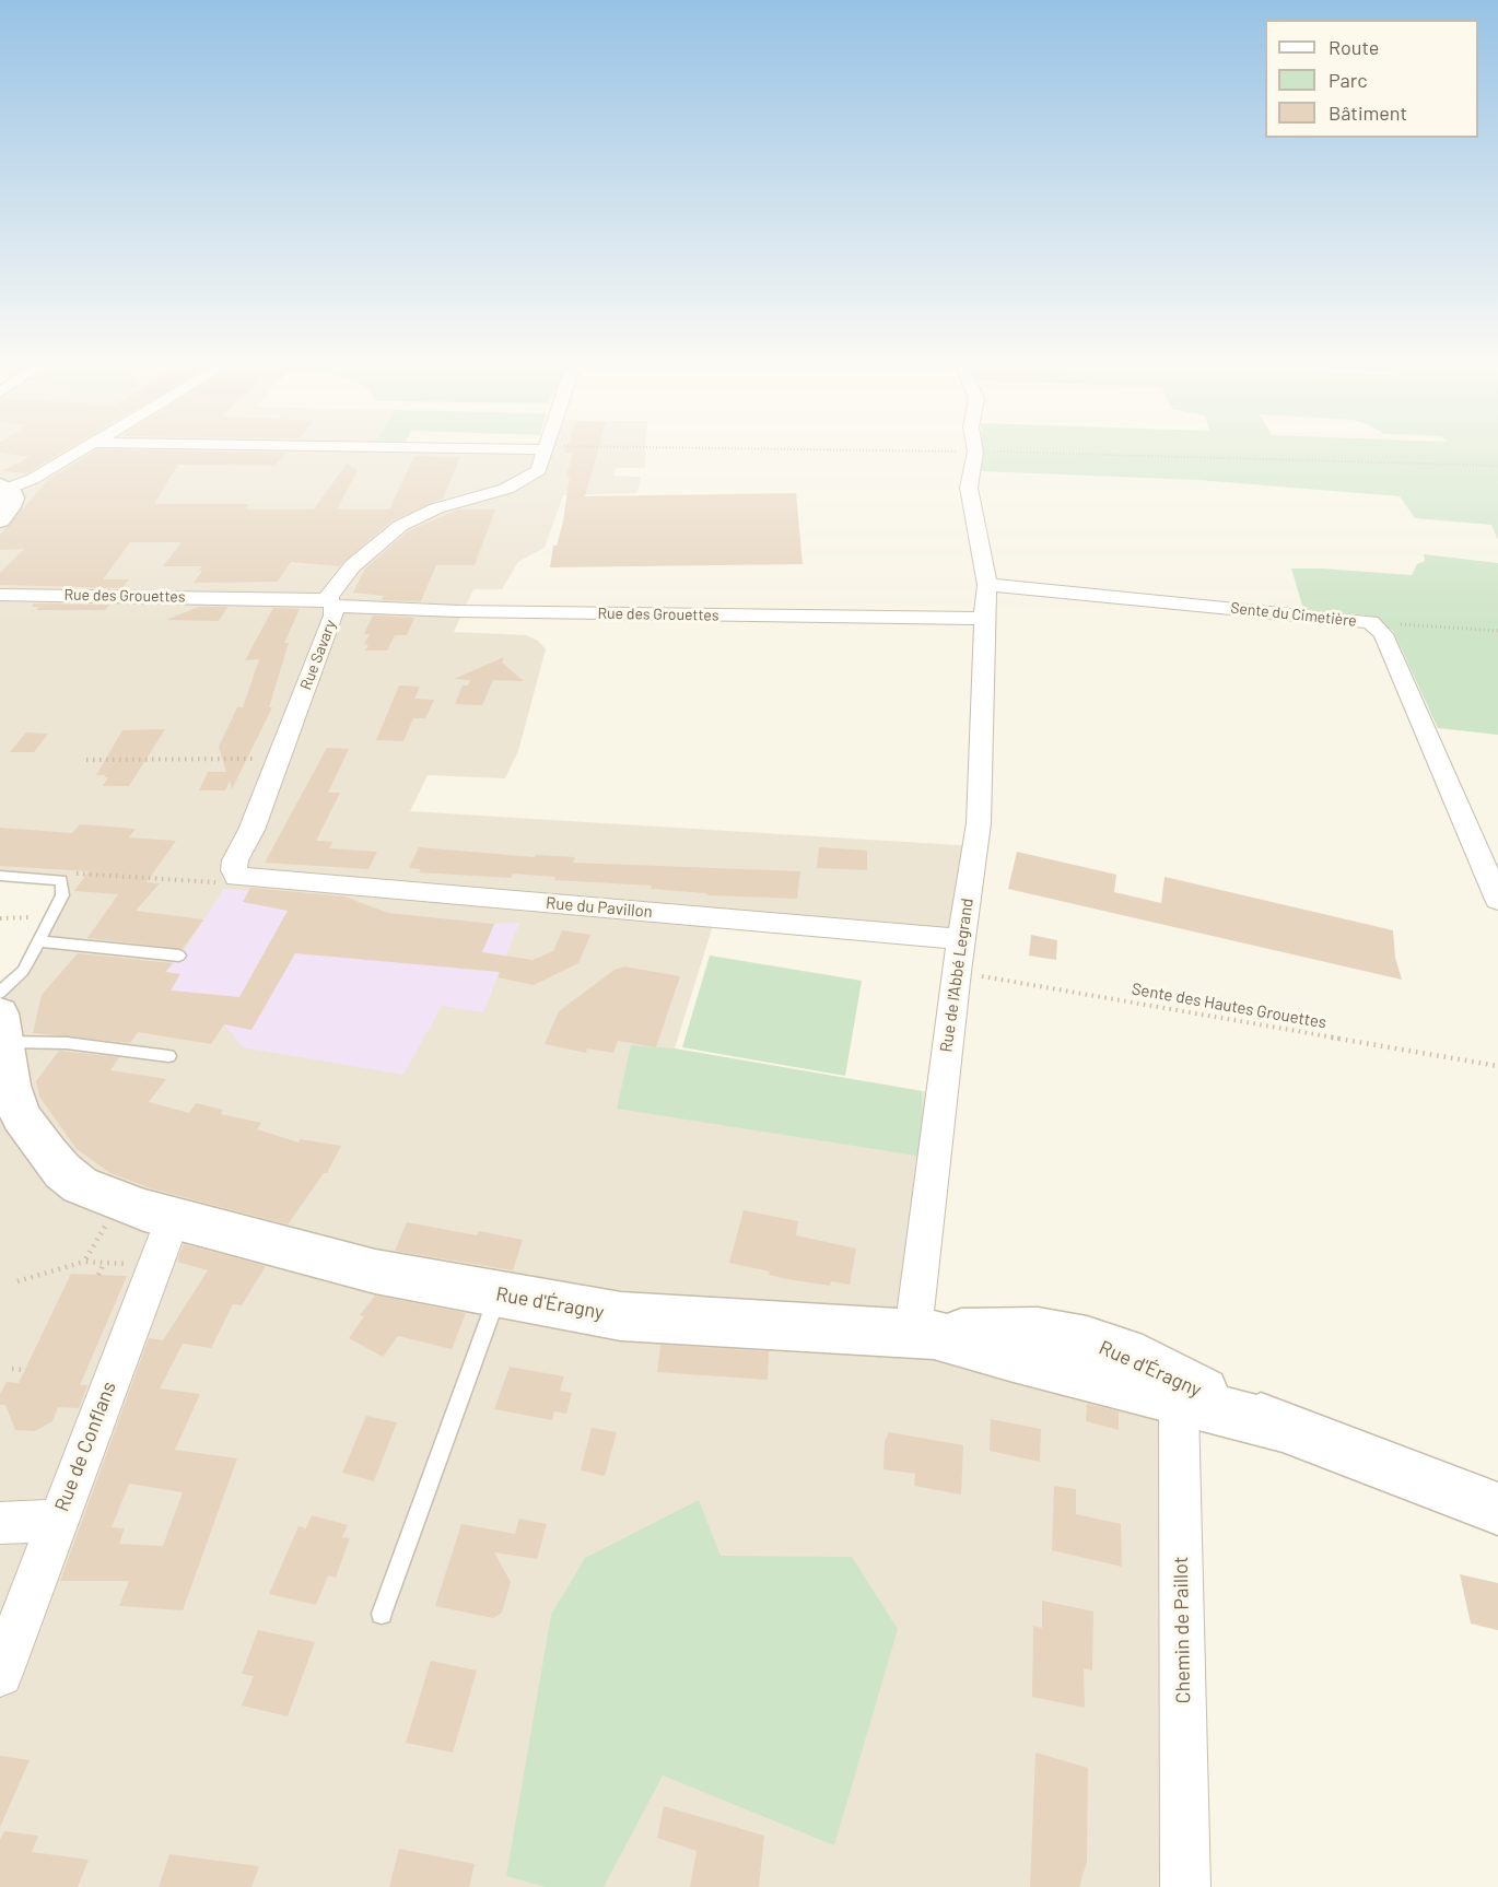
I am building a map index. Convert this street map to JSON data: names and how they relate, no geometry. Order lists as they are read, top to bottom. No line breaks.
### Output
{"streets":{"street":["Rue des Grouettes","Sente du Cimetière","Rue Savary","Rue du Pavillon","Rue de l'Abbé Legrand","Rue d'Éragny","Rue de Conflans","Chemin de Paillot"],"path":["Sente des Hautes Grouettes"]},"crossings":[["Rue des Grouettes","Rue Savary"],["Rue des Grouettes","Rue de l'Abbé Legrand"],["Sente du Cimetière","Rue de l'Abbé Legrand"],["Rue Savary","Rue du Pavillon"],["Rue du Pavillon","Rue de l'Abbé Legrand"],["Rue de l'Abbé Legrand","Sente des Hautes Grouettes"],["Rue de l'Abbé Legrand","Rue d'Éragny"],["Rue d'Éragny","Rue de Conflans"],["Rue d'Éragny","Chemin de Paillot"]],"legend":["Route","Parc","Bâtiment"]}
